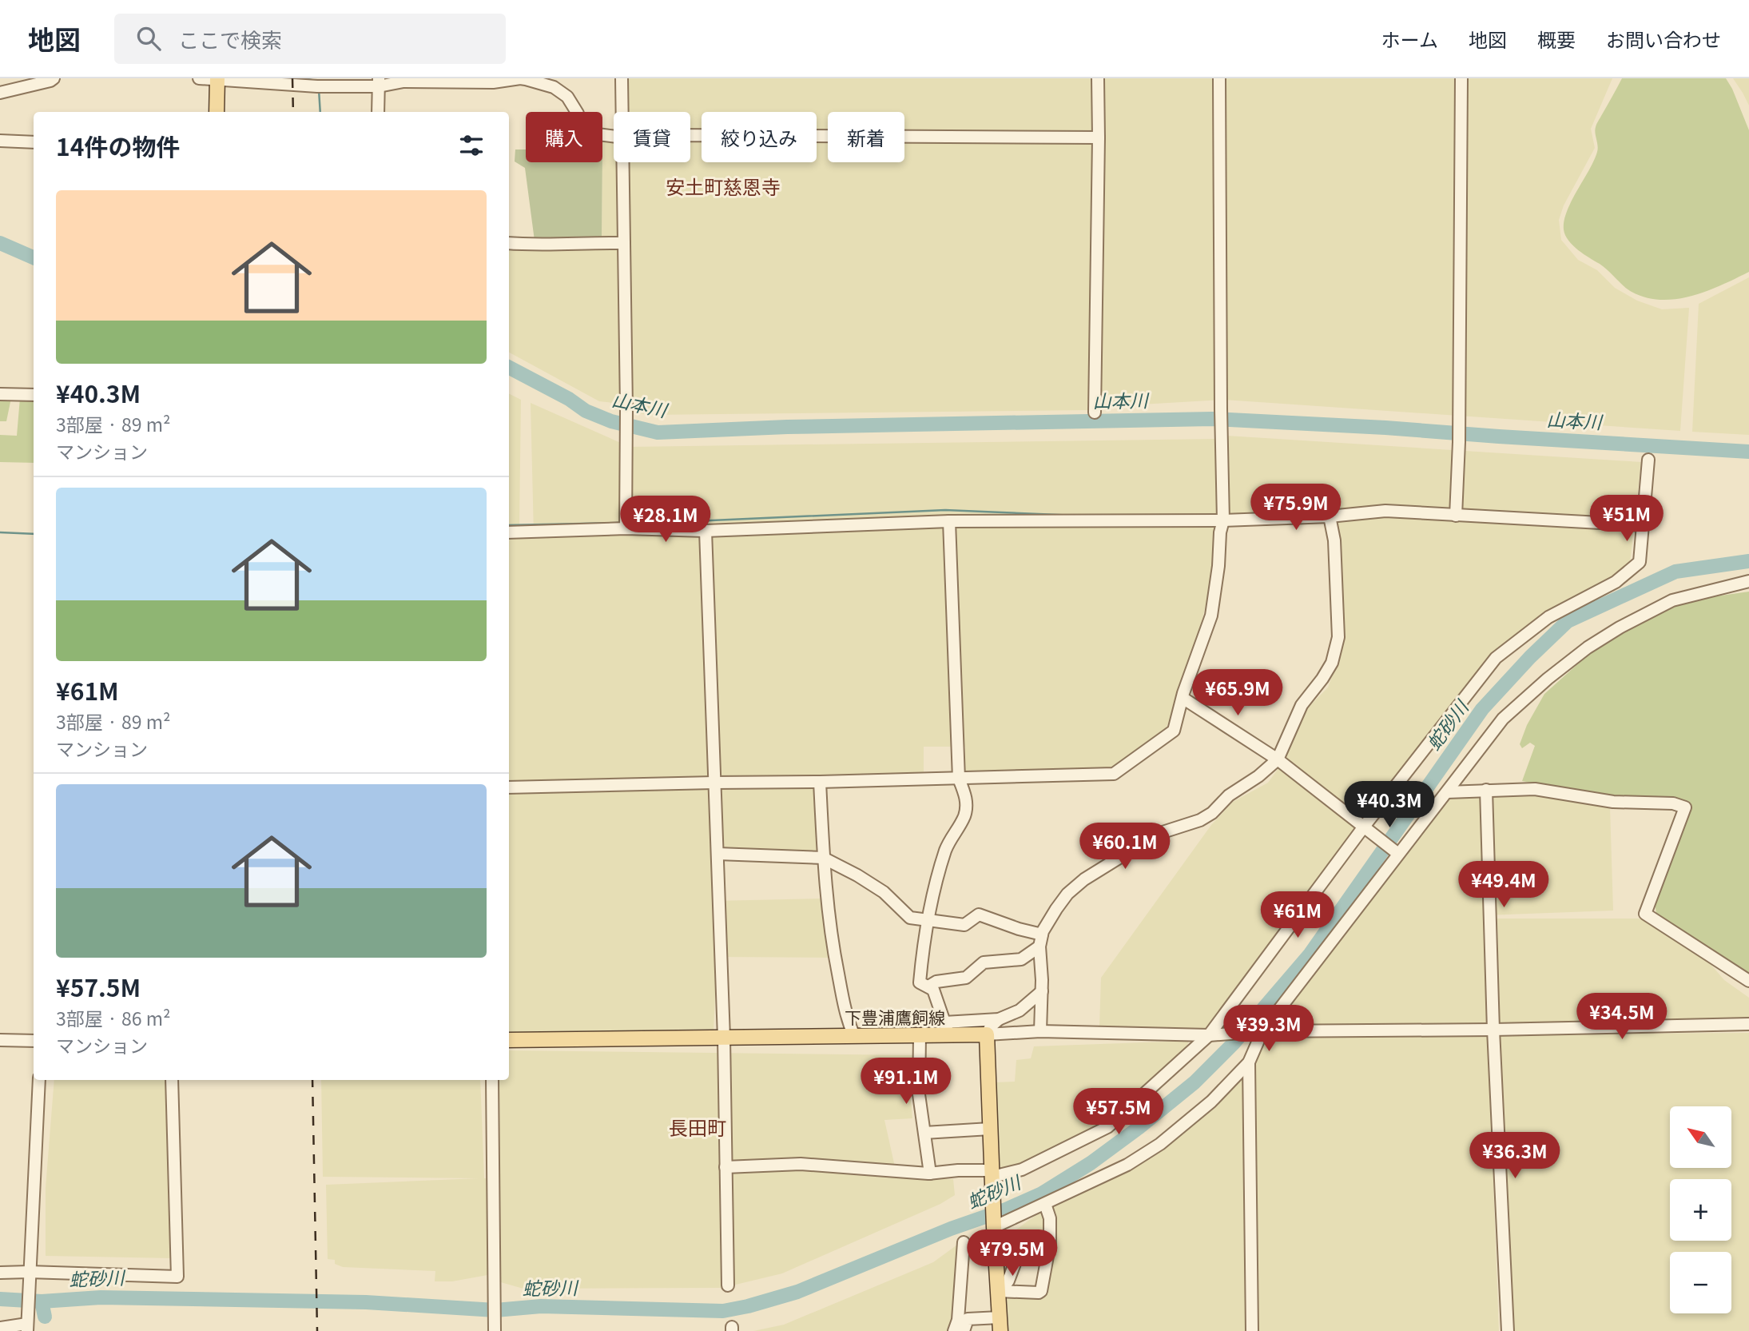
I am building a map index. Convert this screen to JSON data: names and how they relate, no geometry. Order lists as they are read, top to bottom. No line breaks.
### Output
{"streets":{"main road":["下豊浦鷹飼線"]},"districts":["安土町慈恩寺","長田町"],"water":["山本川","蛇砂川"],"north":"top left","page":{"header":"地図","search":"ここで検索","nav":["ホーム","地図","概要","お問い合わせ"],"chip":["購入","賃貸","絞り込み","新着"],"heading":"14件の物件","list":[{"name":"¥40.3M","note":"3部屋 · 89 m² · マンション"},{"name":"¥61M","note":"3部屋 · 89 m² · マンション"},{"name":"¥57.5M","note":"3部屋 · 86 m² · マンション"}],"price":["¥75.9M","¥51M","¥28.1M","¥65.9M","¥40.3M","¥60.1M","¥49.4M","¥61M","¥34.5M","¥39.3M","¥91.1M","¥57.5M","¥36.3M","¥79.5M"],"map_buttons":["+","−"]}}
